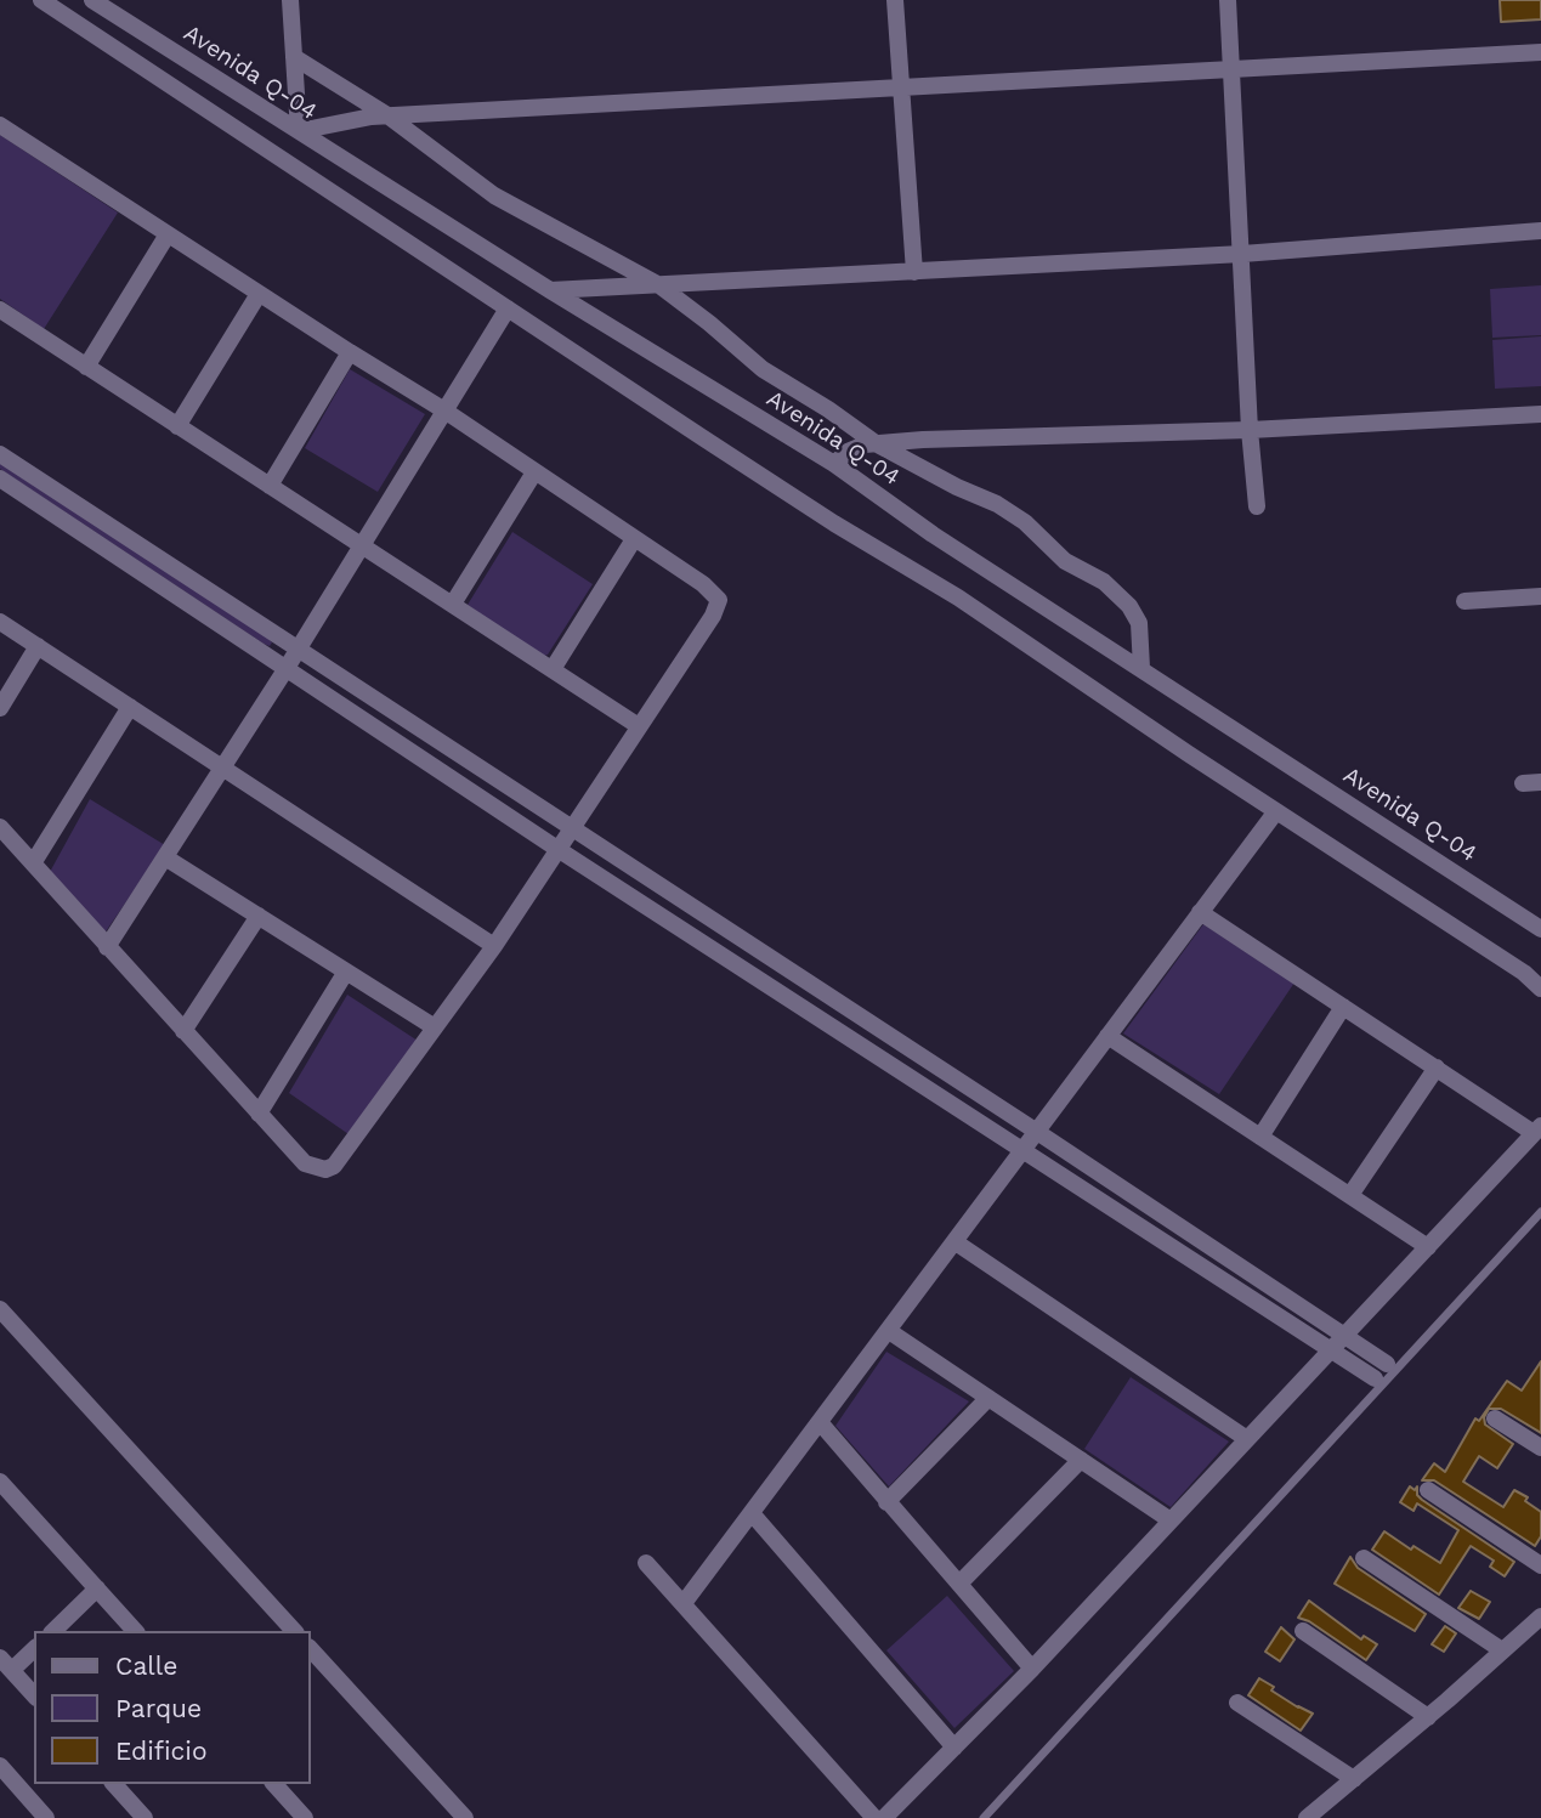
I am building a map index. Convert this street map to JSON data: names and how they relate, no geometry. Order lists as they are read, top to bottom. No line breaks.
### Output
{"streets":{"street":["Avenida Q-04"]},"legend":["Calle","Parque","Edificio"]}
